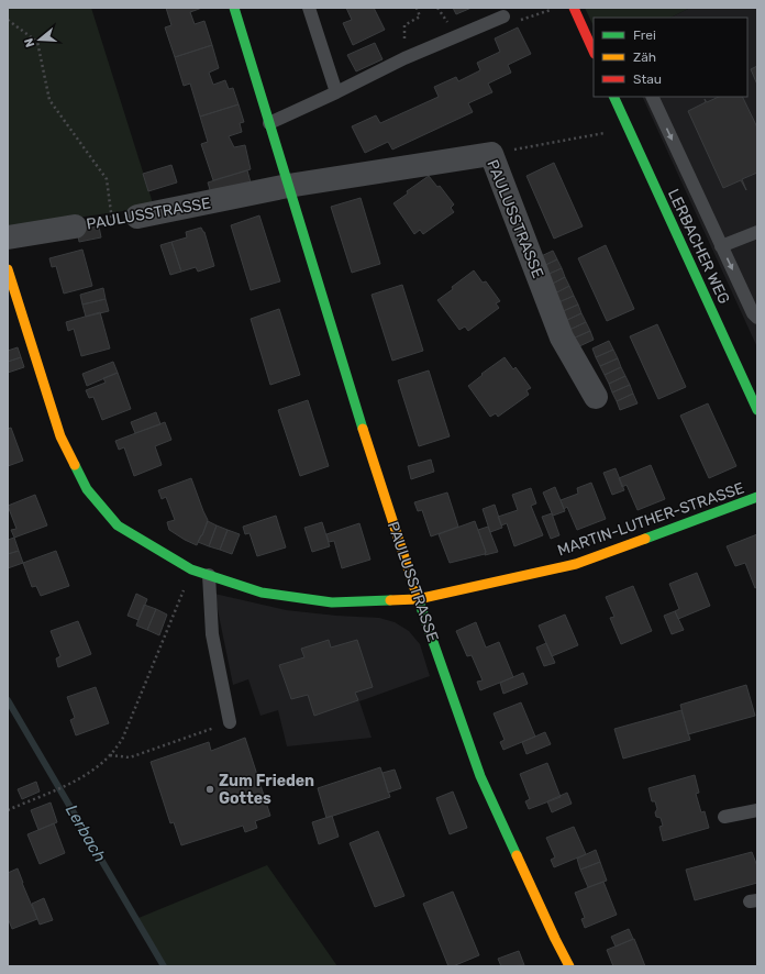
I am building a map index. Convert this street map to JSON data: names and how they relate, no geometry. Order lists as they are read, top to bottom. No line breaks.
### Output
{"streets":{"street":["PAULUSSTRASSE","LERBACHER WEG","MARTIN-LUTHER-STRASSE"]},"crossings":[["PAULUSSTRASSE","LERBACHER WEG"],["PAULUSSTRASSE","MARTIN-LUTHER-STRASSE"]],"water":["Lerbach"],"places":["Zum Frieden Gottes"],"legend":["Frei","Zäh","Stau"],"north":"left"}
